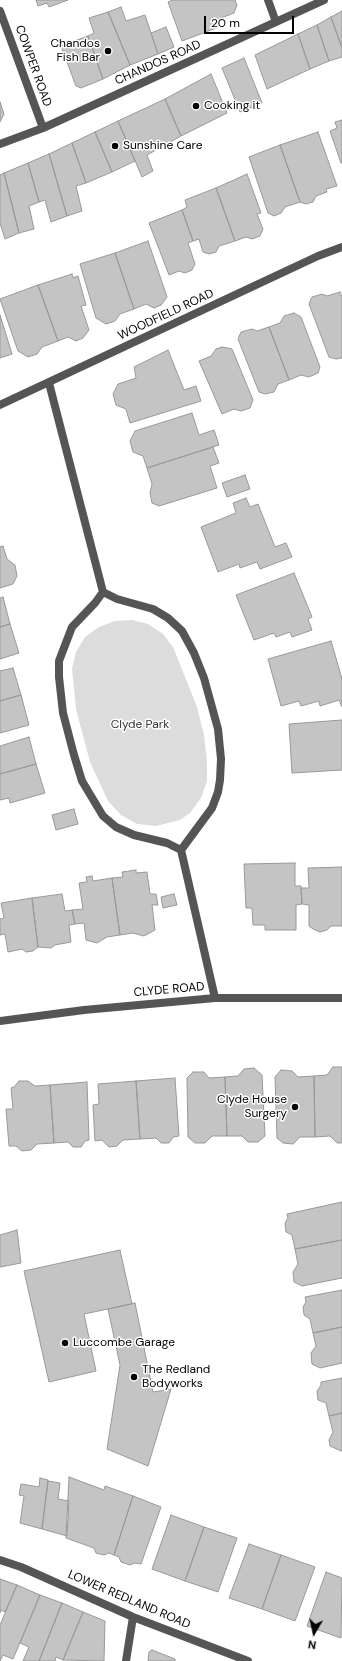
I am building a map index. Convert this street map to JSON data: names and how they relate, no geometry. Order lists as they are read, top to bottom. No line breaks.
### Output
{"streets":{"street":["CHANDOS ROAD","COWPER ROAD","WOODFIELD ROAD","CLYDE ROAD","LOWER REDLAND ROAD"]},"crossings":[["CHANDOS ROAD","COWPER ROAD"]],"parks":["Clyde Park"],"places":["Chandos Fish Bar","Cooking it","Sunshine Care","Clyde House Surgery","Luccombe Garage","The Redland Bodyworks"],"scale_bar":"20 m","north":"bottom"}
